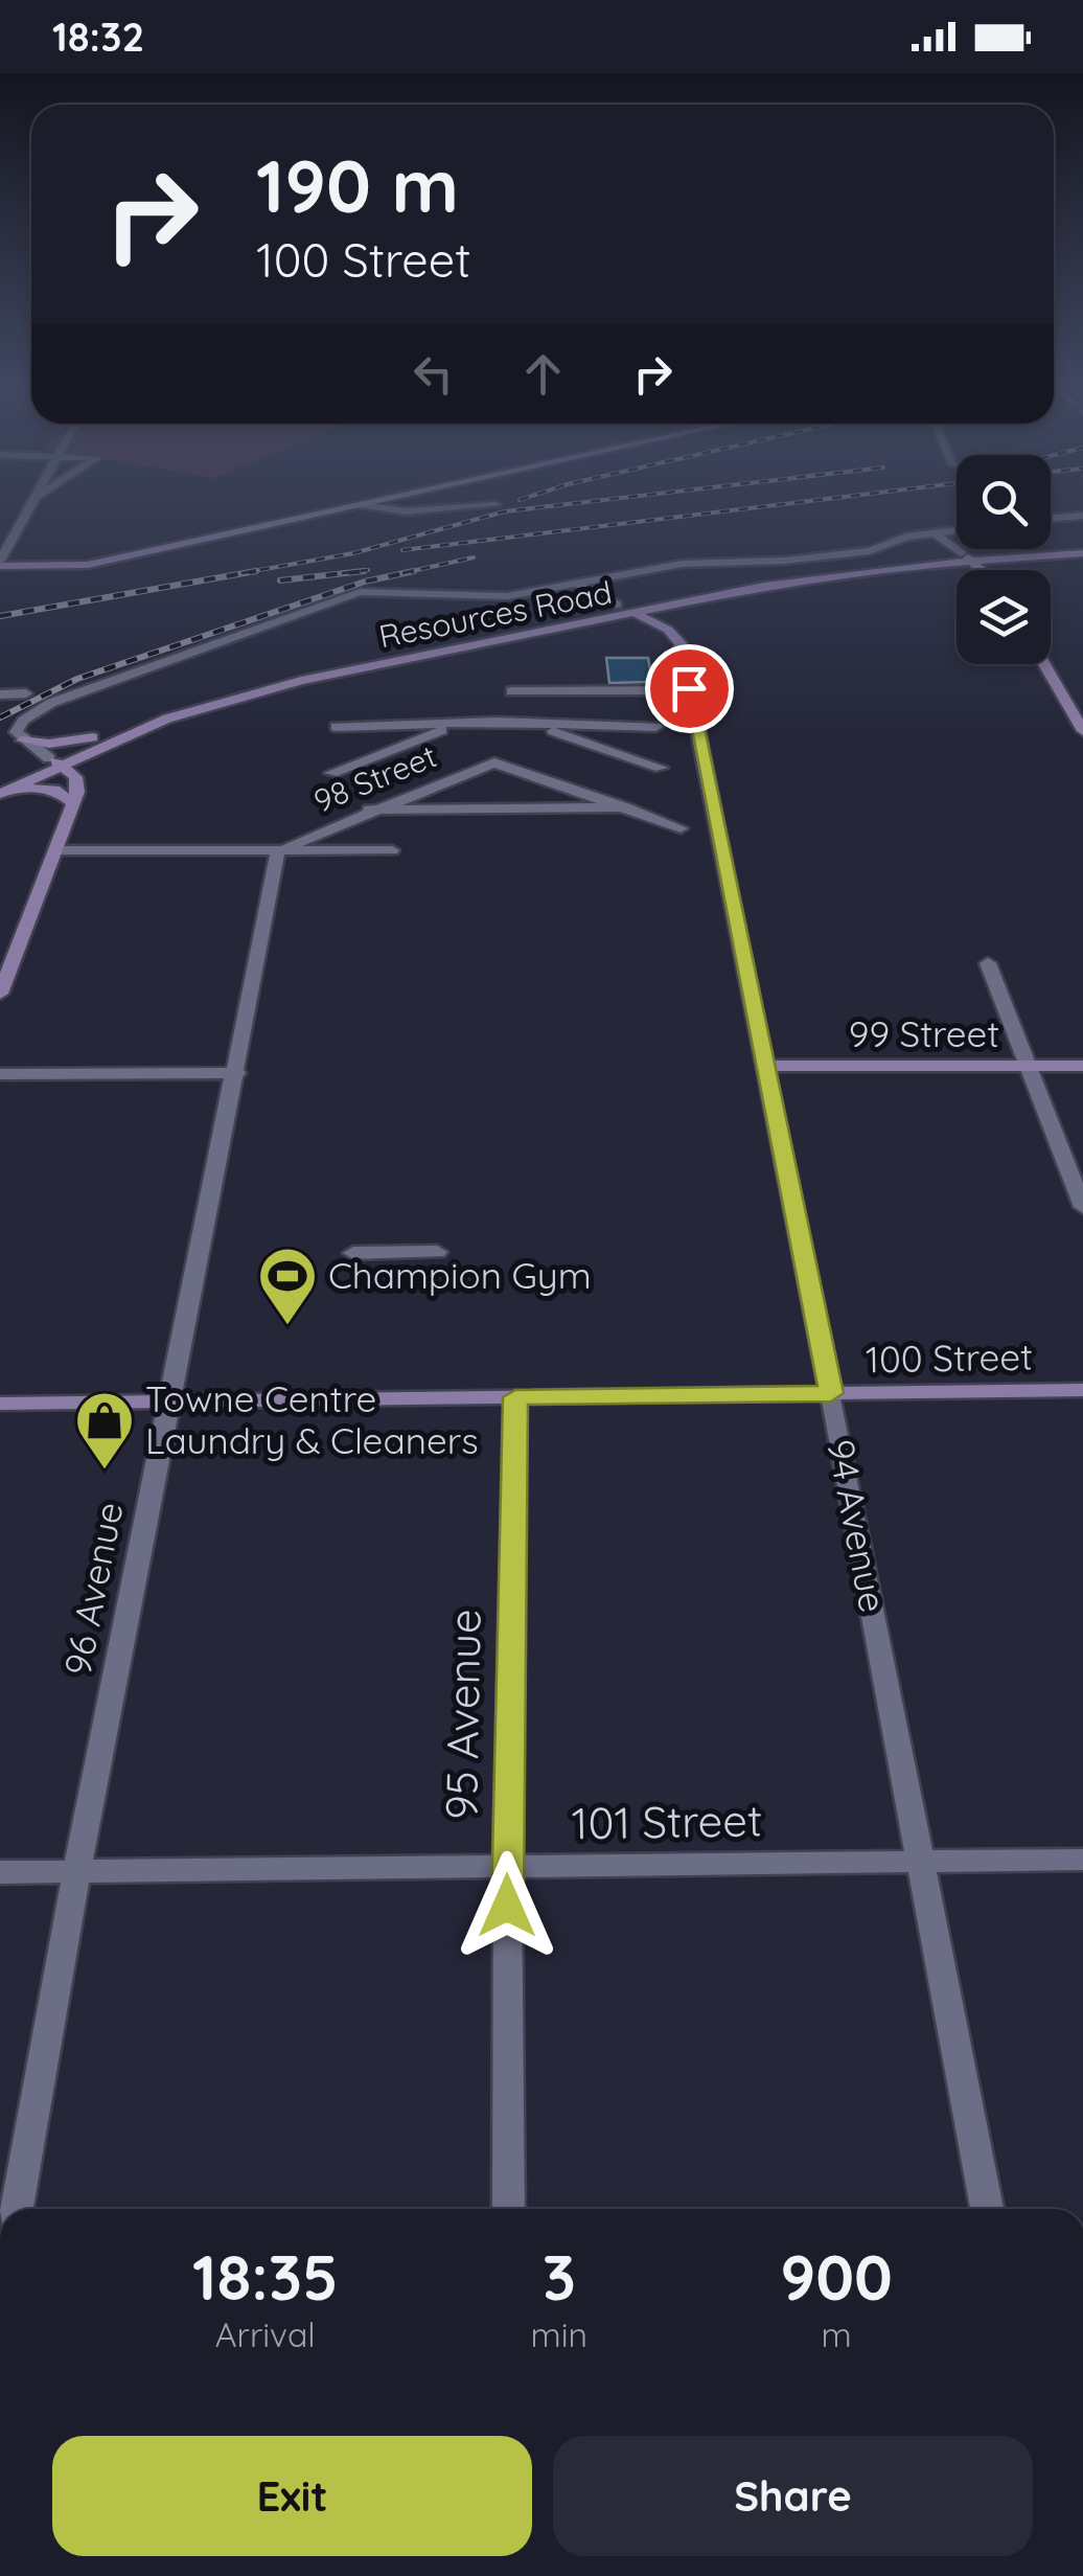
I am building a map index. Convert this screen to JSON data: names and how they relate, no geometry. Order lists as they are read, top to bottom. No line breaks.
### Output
{"streets":{"street":["Resources Road","98 Street","99 Street","100 Street","94 Avenue","96 Avenue","95 Avenue","101 Street"]},"crossings":[["Resources Road","94 Avenue"],["98 Street","96 Avenue"],["99 Street","94 Avenue"],["100 Street","94 Avenue"],["100 Street","96 Avenue"],["100 Street","95 Avenue"],["94 Avenue","101 Street"],["96 Avenue","101 Street"],["95 Avenue","101 Street"]],"places":{"sports":["Champion Gym"],"shop":["Towne Centre Laundry & Cleaners"]},"page":{"status":"18:32","turn":["190 m","100 Street"],"eta":["18:35","Arrival","3","min","900","m"],"buttons":["Exit","Share"]}}
